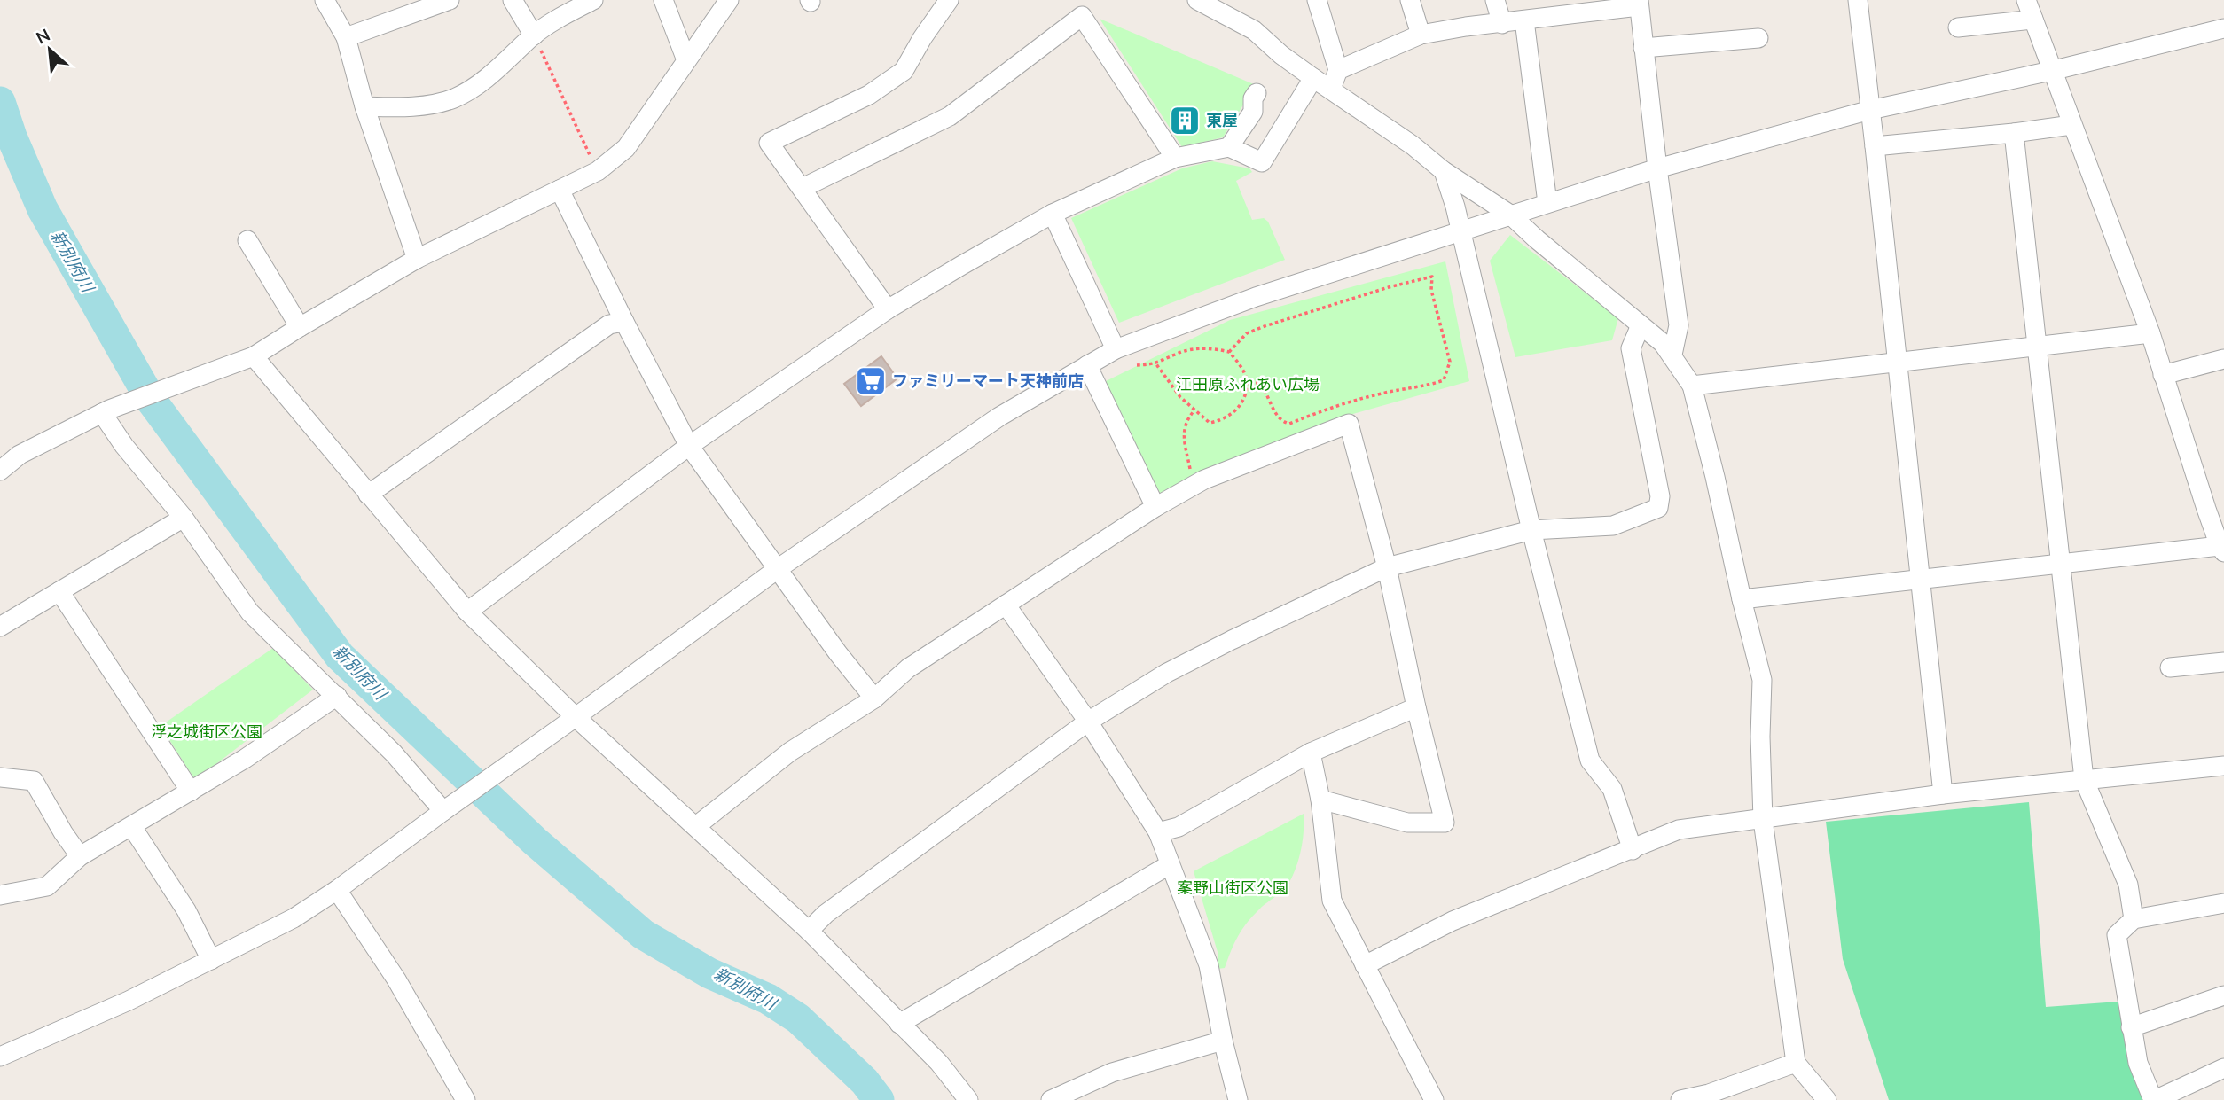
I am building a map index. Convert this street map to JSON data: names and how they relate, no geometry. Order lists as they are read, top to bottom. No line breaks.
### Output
{"water":["新別府川"],"parks":["江田原ふれあい広場","浮之城街区公園","案野山街区公園"],"places":{"building":["東屋"],"supermarket":["ファミリーマート天神前店"]},"north":"top left"}
